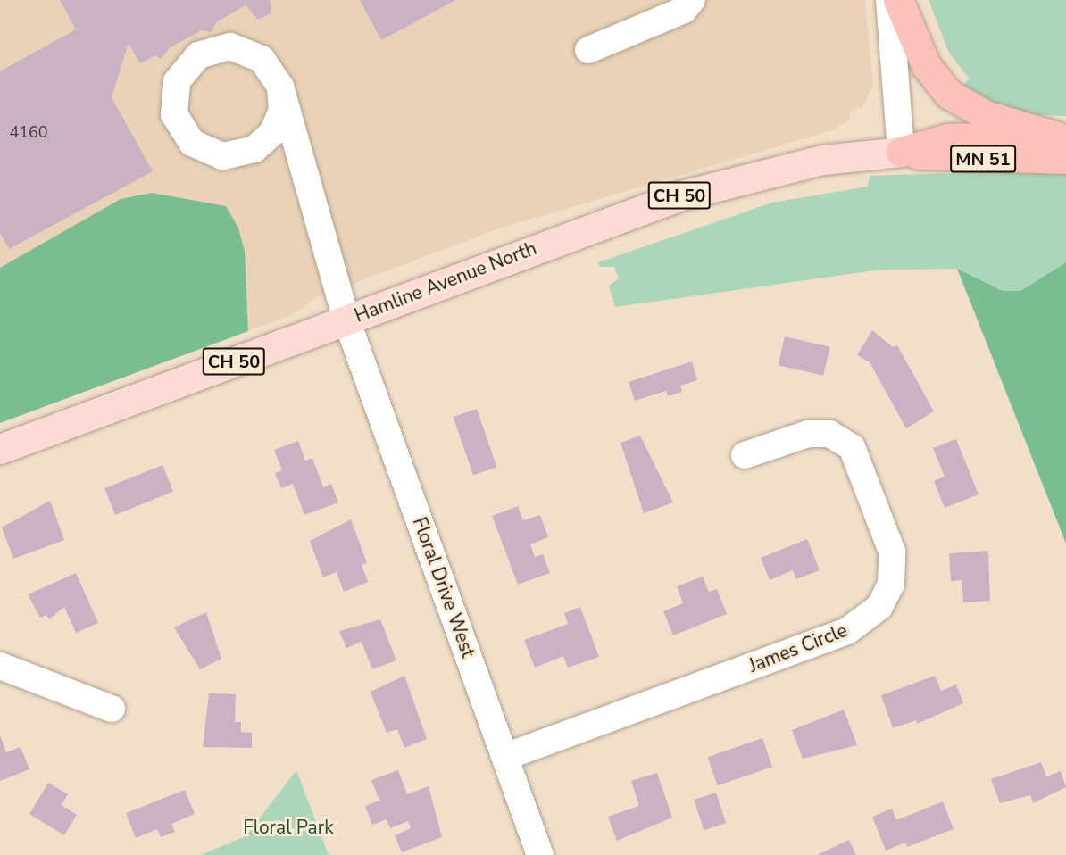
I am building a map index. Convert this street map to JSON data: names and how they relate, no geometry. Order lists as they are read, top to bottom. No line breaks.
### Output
{"streets":{"highway":["MN 51","Hamline Avenue North"],"main road":["CH 50"],"street":["Floral Drive West","James Circle"]},"crossings":[["Hamline Avenue North","Floral Drive West"],["Floral Drive West","James Circle"]],"parks":["Floral Park"],"house_numbers":["4160"]}
